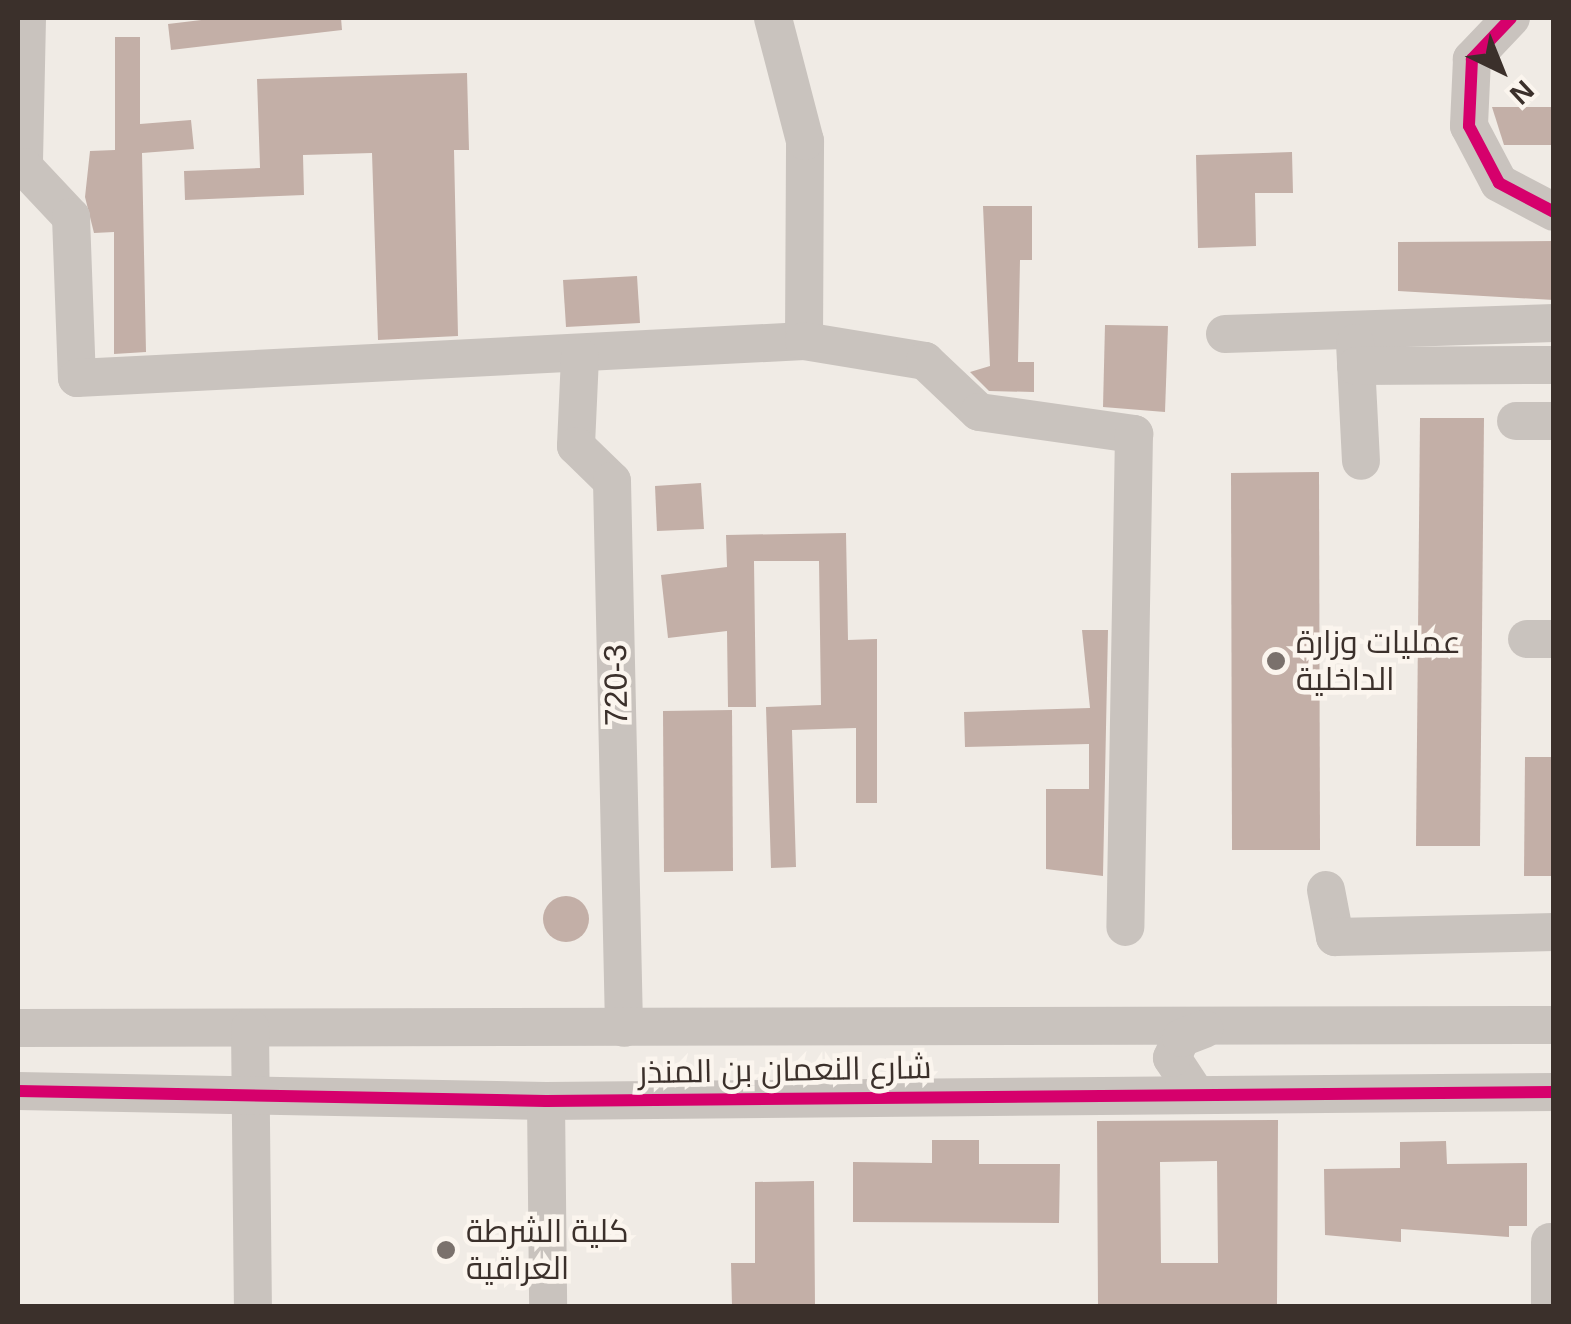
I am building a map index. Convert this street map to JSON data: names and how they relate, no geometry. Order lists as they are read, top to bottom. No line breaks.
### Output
{"streets":{"street":["720-3","شارع النعمان بن المنذر"]},"crossings":[["720-3","شارع النعمان بن المنذر"]],"places":["عمليات وزارة الداخلية","كلية الشرطة العراقية"],"north":"bottom right"}
